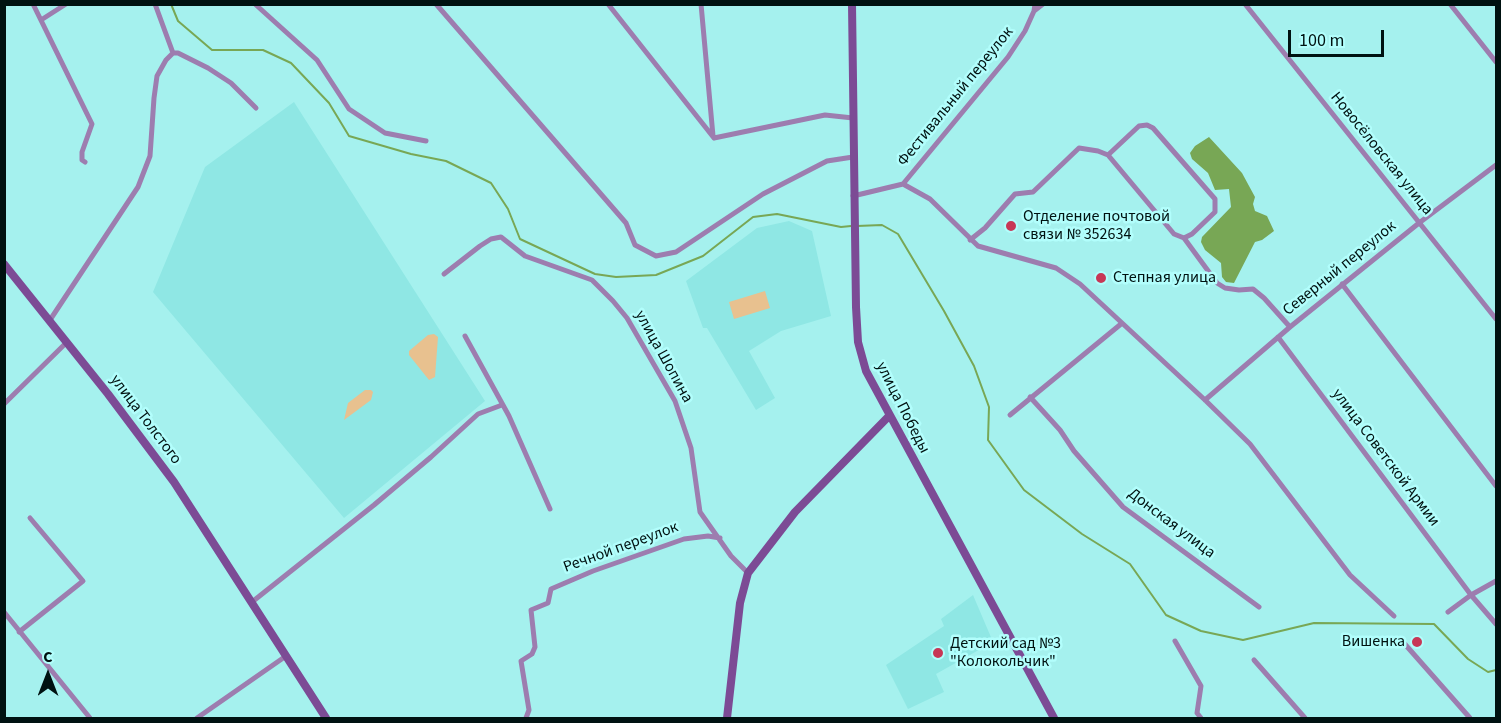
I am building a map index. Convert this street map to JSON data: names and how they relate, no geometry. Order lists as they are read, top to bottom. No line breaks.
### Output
{"streets":{"street":["Фестивальный переулок","Новосёловская улица","Северный переулок","улица Шопина","улица Победы","улица Толстого","улица Советской Армии","Донская улица","Речной переулок"]},"crossings":[["Фестивальный переулок","улица Победы"],["Новосёловская улица","Северный переулок"],["Северный переулок","улица Советской Армии"],["улица Шопина","Речной переулок"]],"places":["Отделение почтовой связи № 352634","Степная улица","Вишенка","Детский сад №3 \"Колокольчик\""],"scale_bar":"100 m","north":"top"}
